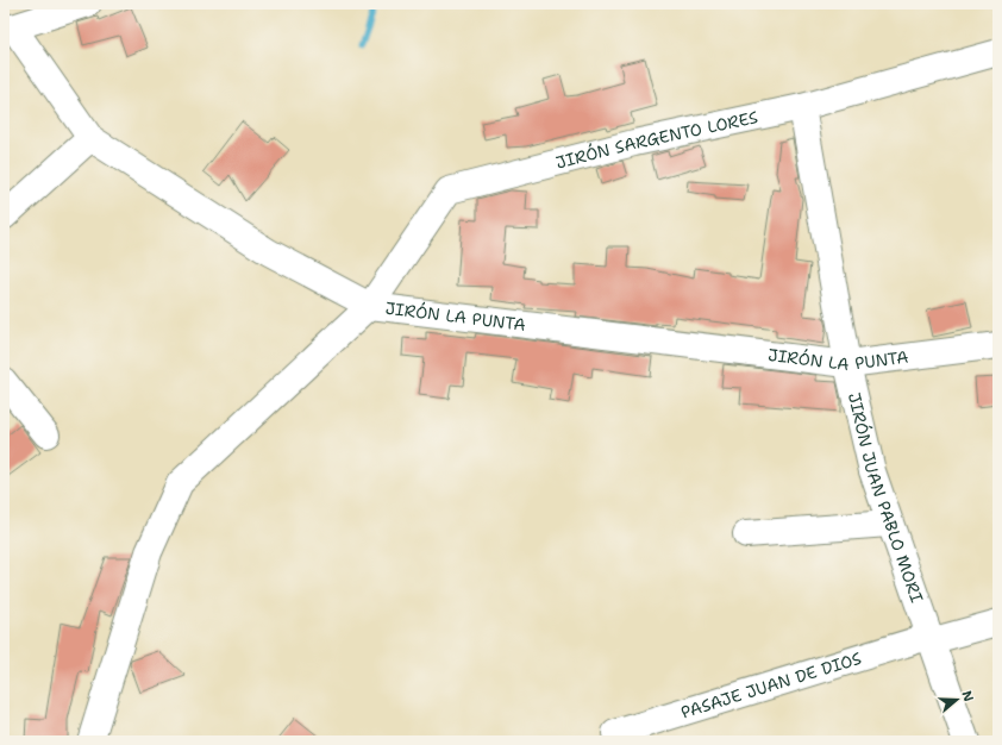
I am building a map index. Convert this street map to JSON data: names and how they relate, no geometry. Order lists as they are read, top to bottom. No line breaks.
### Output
{"streets":{"street":["JIRÓN SARGENTO LORES","JIRÓN LA PUNTA","JIRÓN JUAN PABLO MORI","PASAJE JUAN DE DIOS"]},"crossings":[["JIRÓN SARGENTO LORES","JIRÓN LA PUNTA"],["JIRÓN SARGENTO LORES","JIRÓN JUAN PABLO MORI"],["JIRÓN LA PUNTA","JIRÓN JUAN PABLO MORI"],["JIRÓN JUAN PABLO MORI","PASAJE JUAN DE DIOS"]],"north":"right"}
